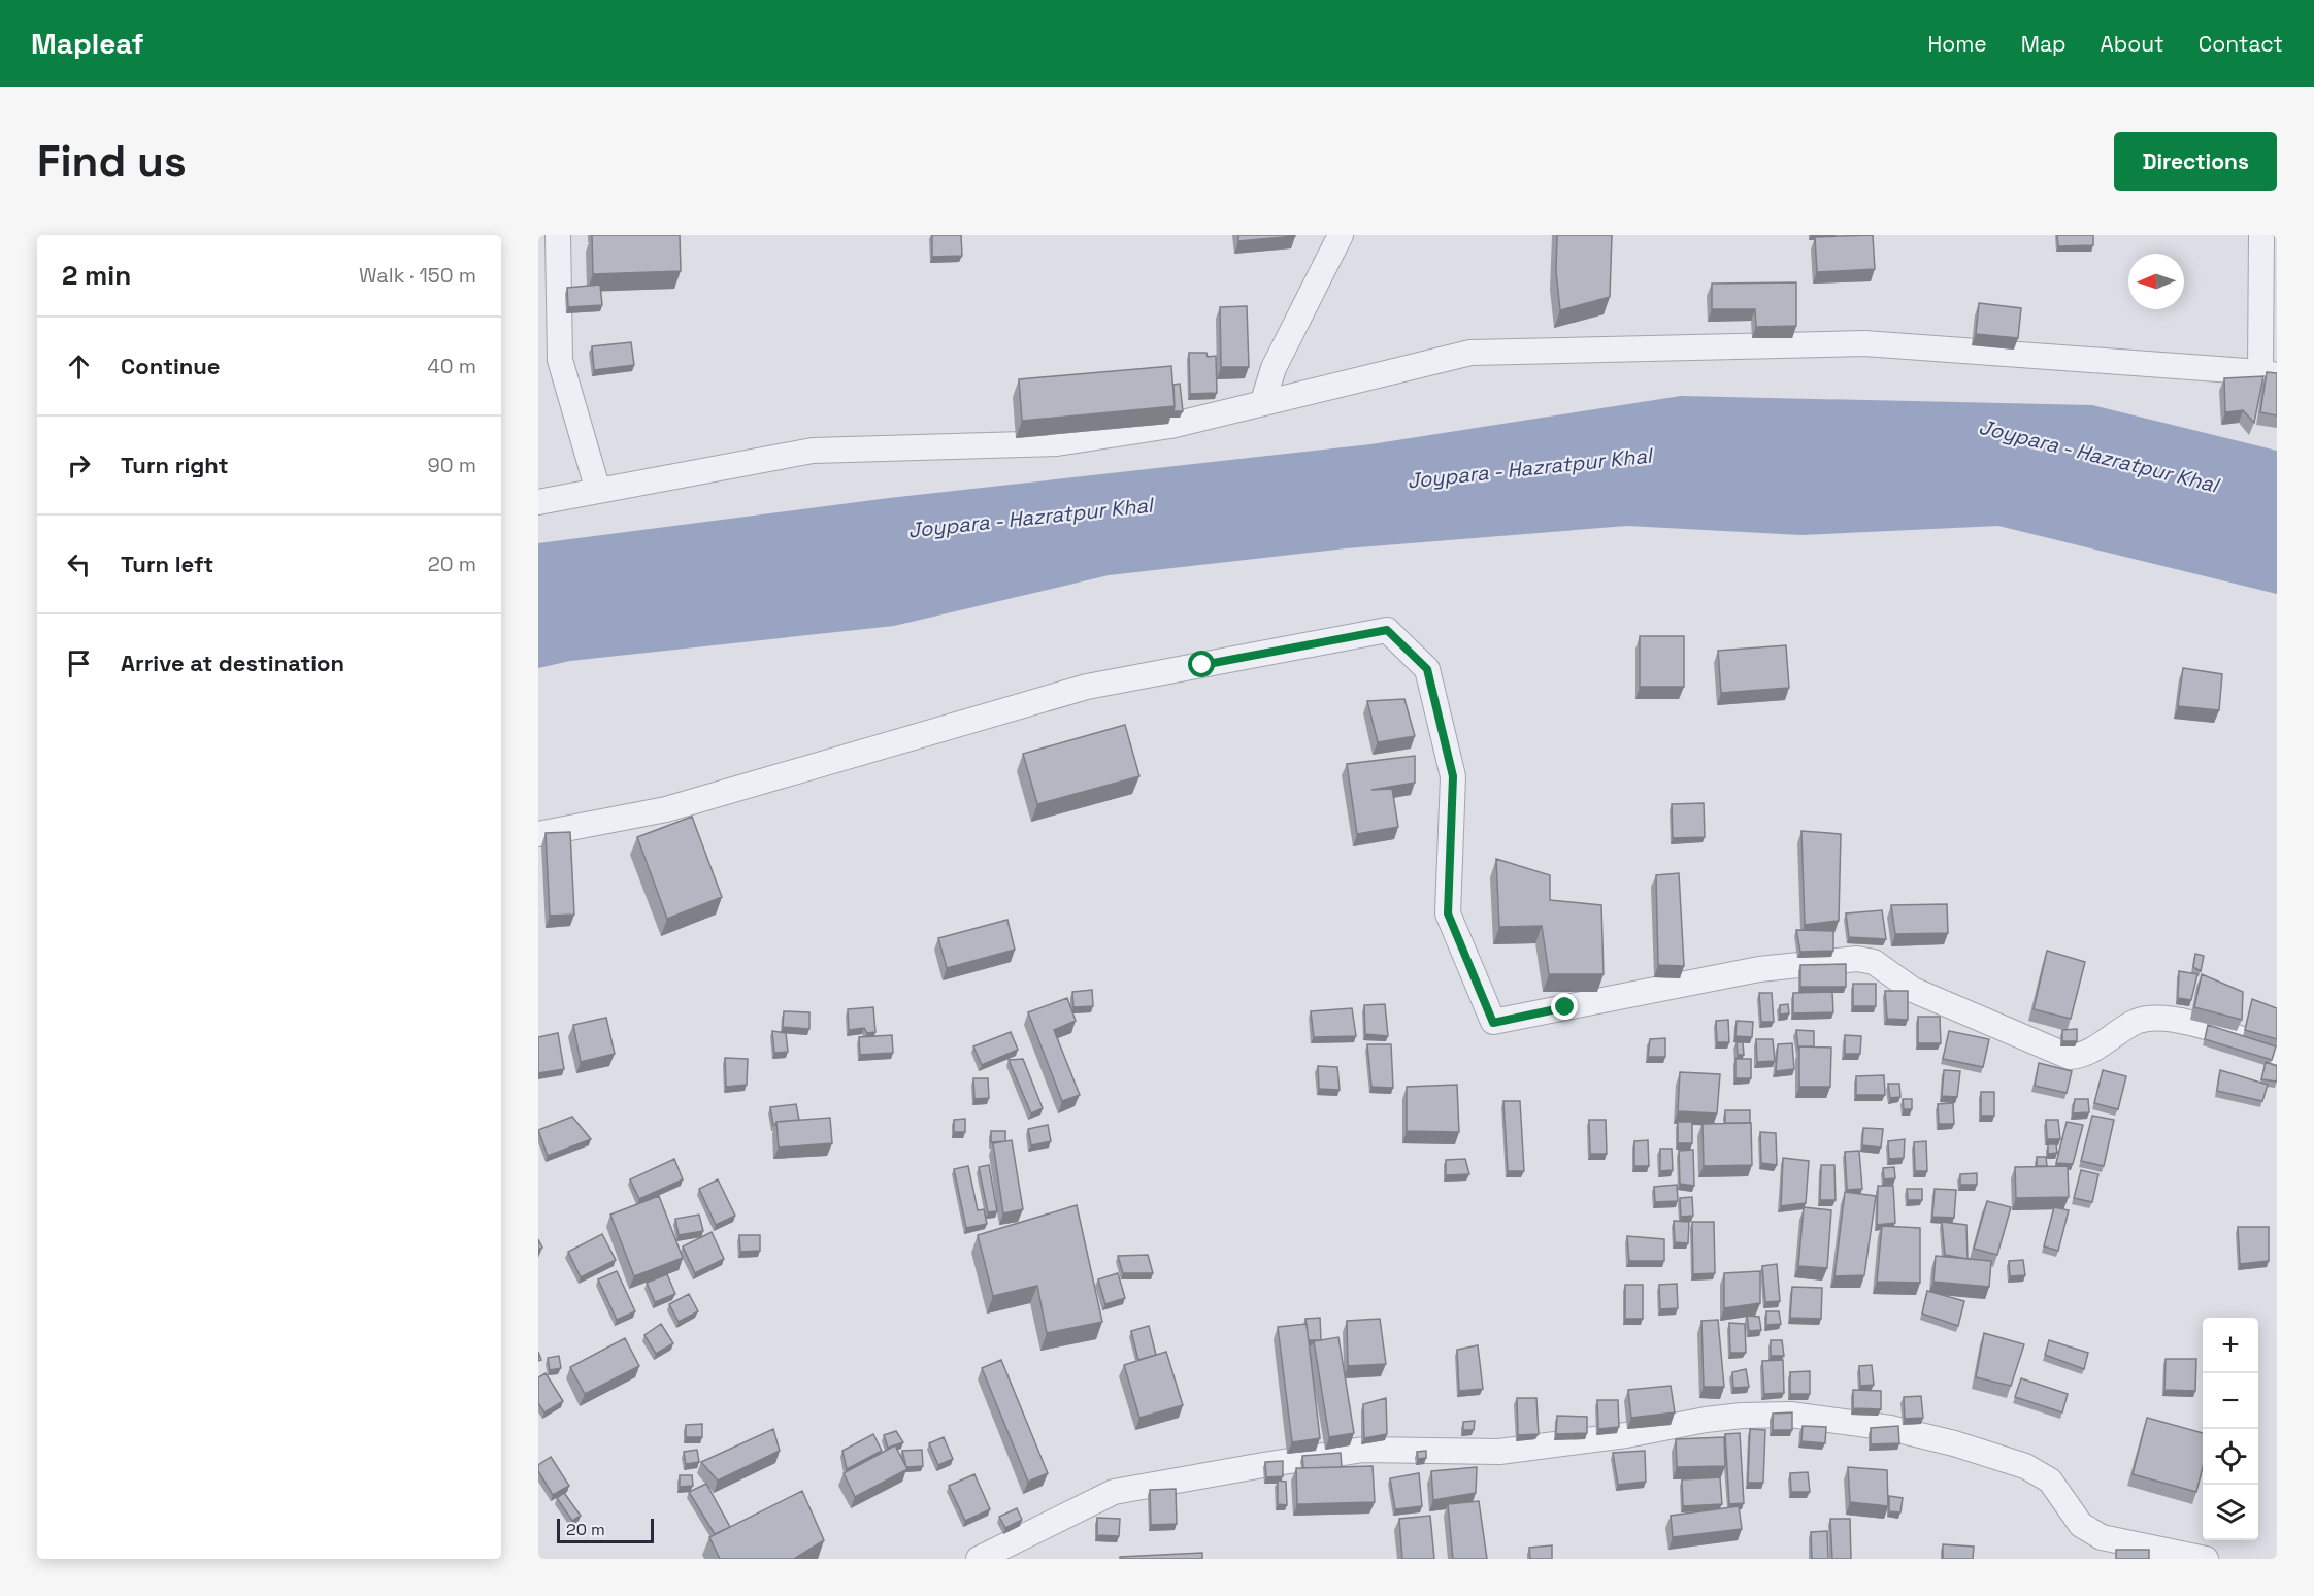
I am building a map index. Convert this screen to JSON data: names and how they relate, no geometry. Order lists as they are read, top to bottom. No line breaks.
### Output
{"water":["Joypara - Hazratpur Khal"],"scale_bar":"20 m","north":"left","page":{"header":"Mapleaf","nav":["Home","Map","About","Contact"],"buttons":"Directions","title":"Find us","heading":["2 min","Walk · 150 m"],"list":[["Continue","40 m"],["Turn right","90 m"],["Turn left","20 m"],"Arrive at destination"],"map_buttons":["+","−"],"scale":"20 m"}}
